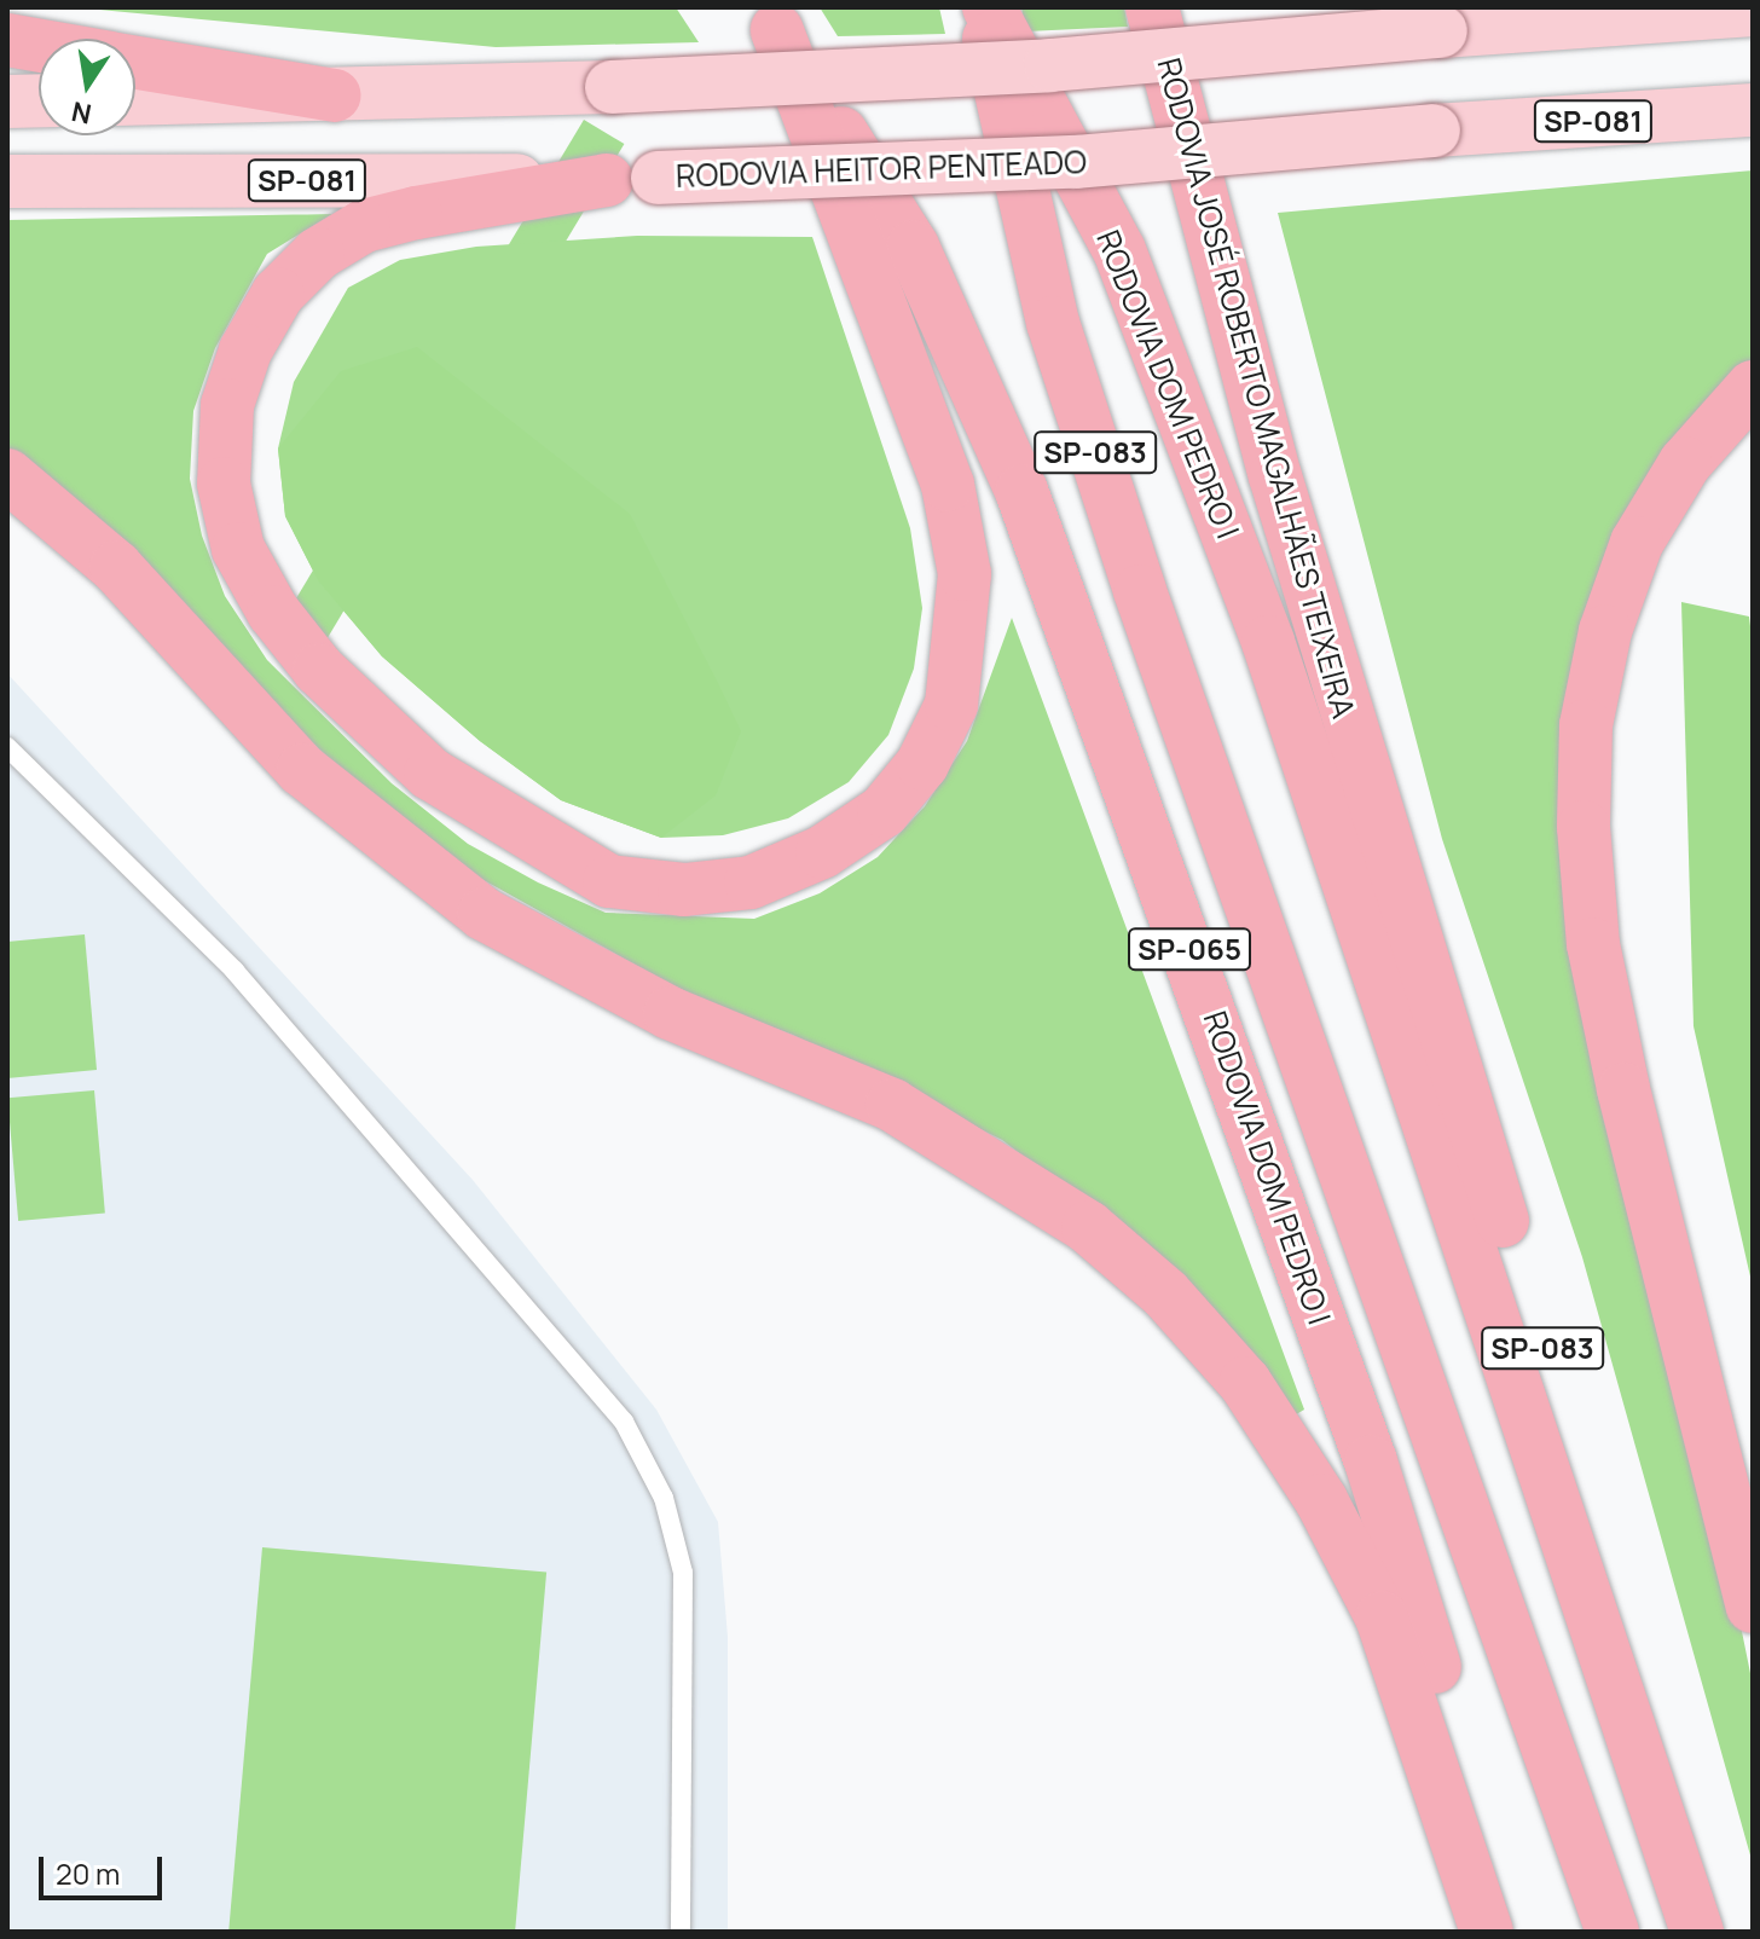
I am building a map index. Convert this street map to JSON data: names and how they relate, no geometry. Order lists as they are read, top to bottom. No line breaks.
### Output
{"streets":{"highway":["RODOVIA DOM PEDRO I","RODOVIA JOSÉ ROBERTO MAGALHÃES TEIXEIRA","SP-083","SP-065"],"main road":["SP-081","RODOVIA HEITOR PENTEADO"]},"crossings":[["RODOVIA DOM PEDRO I","SP-083"]],"scale_bar":"20 m","north":"bottom"}
